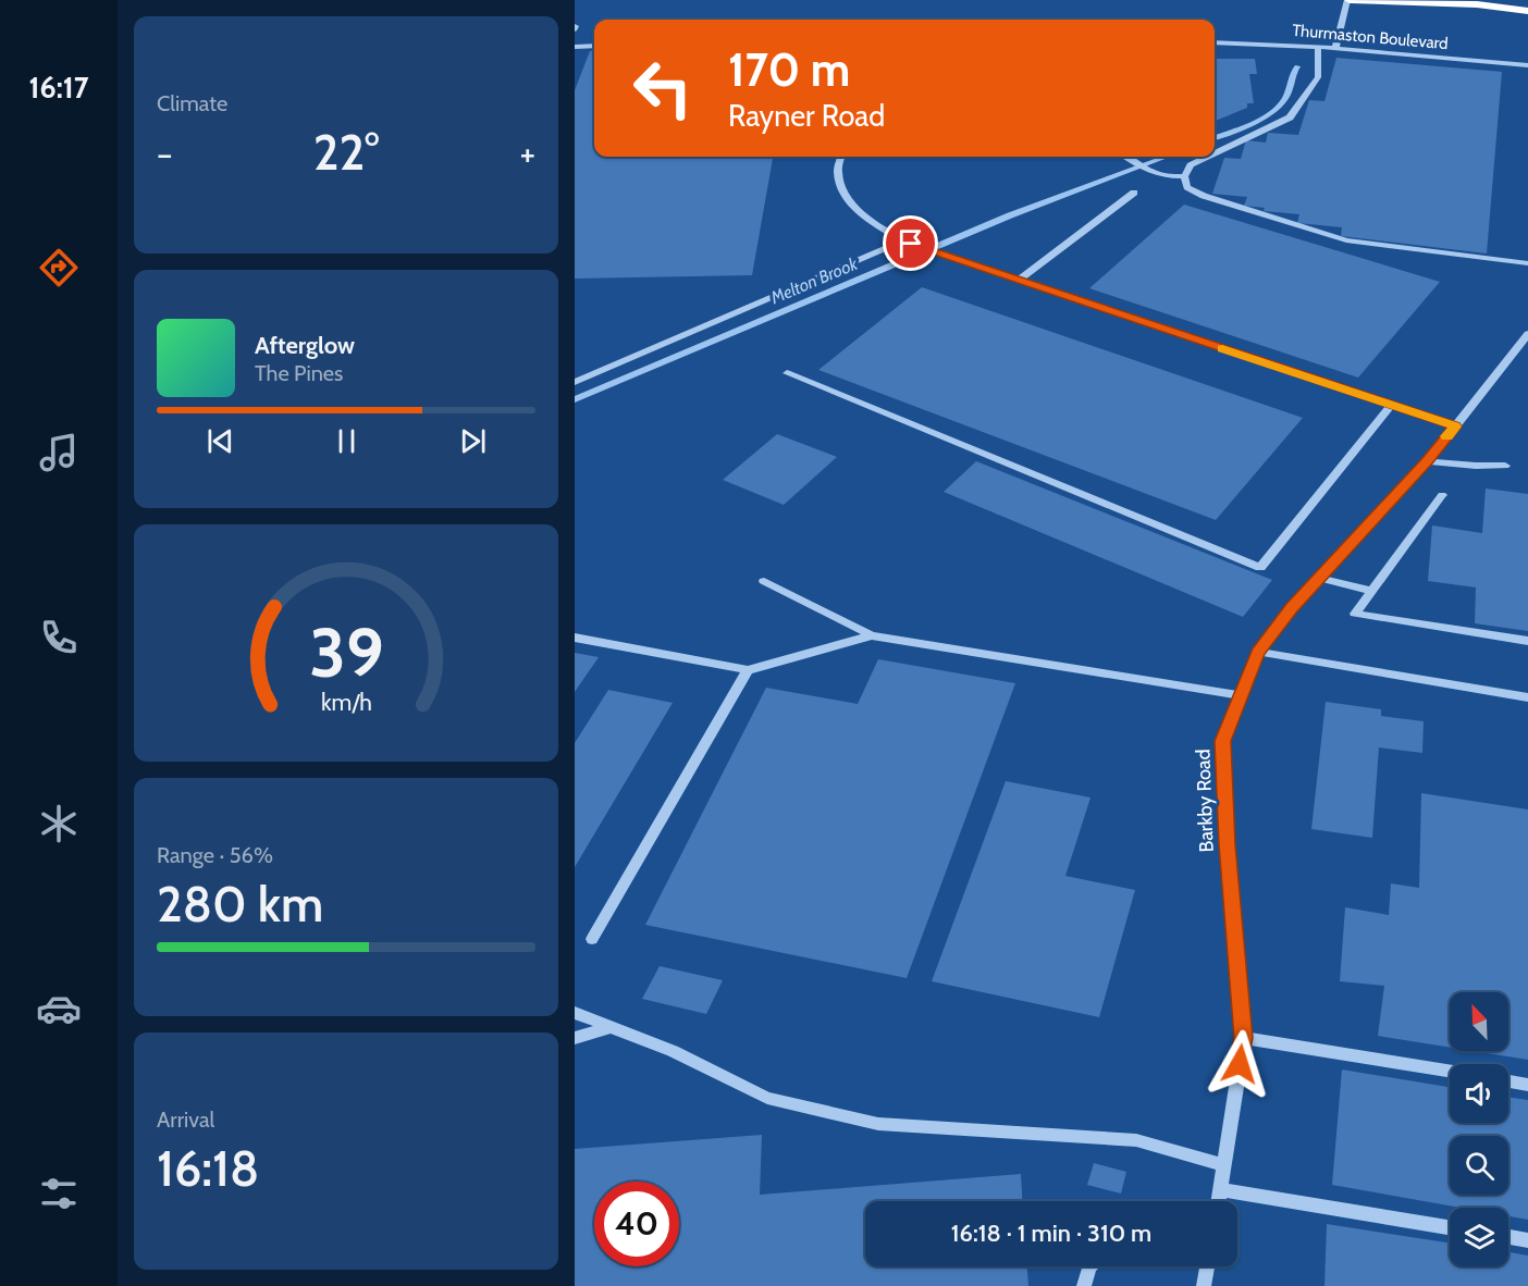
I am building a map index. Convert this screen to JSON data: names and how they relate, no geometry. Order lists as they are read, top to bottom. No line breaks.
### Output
{"streets":{"street":["Thurmaston Boulevard","Barkby Road"]},"water":["Melton Brook"],"north":"top left","page":{"tabs":"16:17","tile":["Climate",["Range · 56%","280 km"],["Arrival","16:18"]],"turn":["170 m","Rayner Road"],"heat":["−","22°","+"],"song":["Afterglow","The Pines"],"limit":"40","trip":"16:18 · 1 min · 310 m","gauge":["39","km/h"]}}
